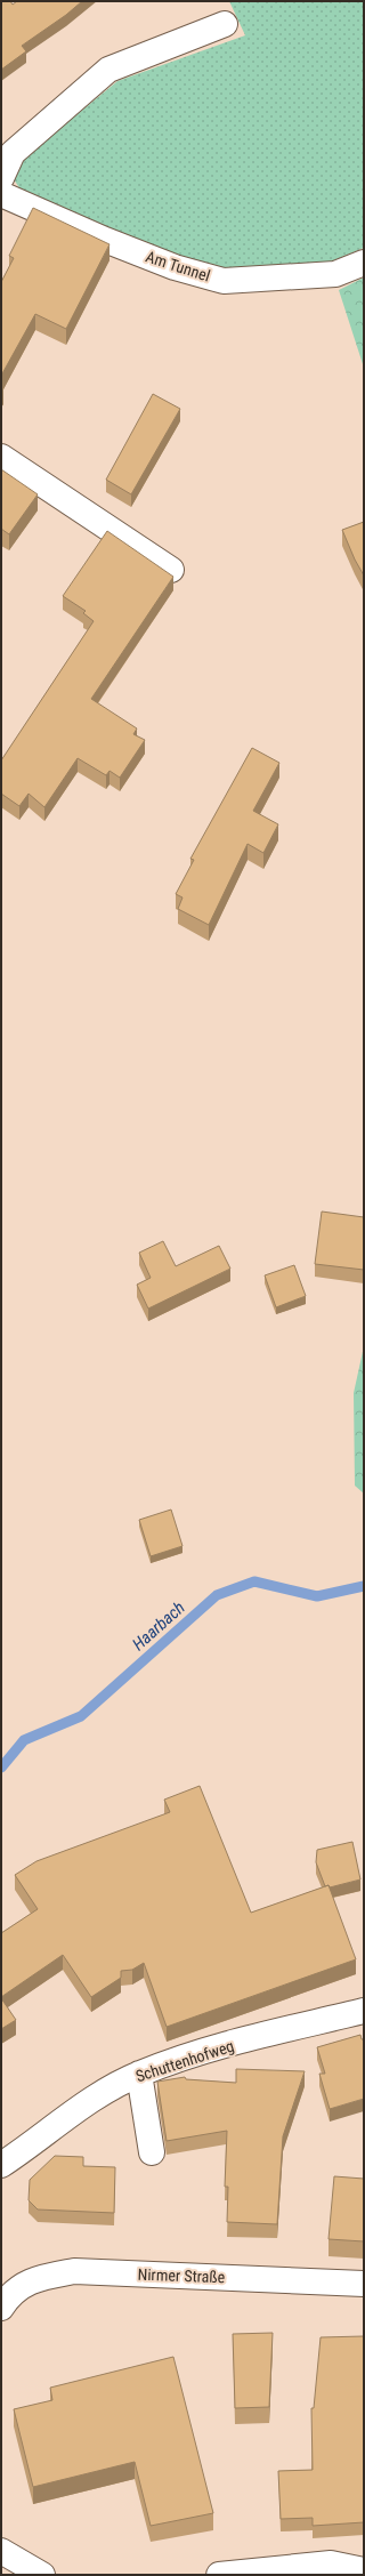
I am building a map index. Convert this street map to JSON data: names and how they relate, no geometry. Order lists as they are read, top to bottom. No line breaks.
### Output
{"streets":{"street":["Am Tunnel","Schuttenhofweg","Nirmer Straße"]},"water":["Haarbach"]}
